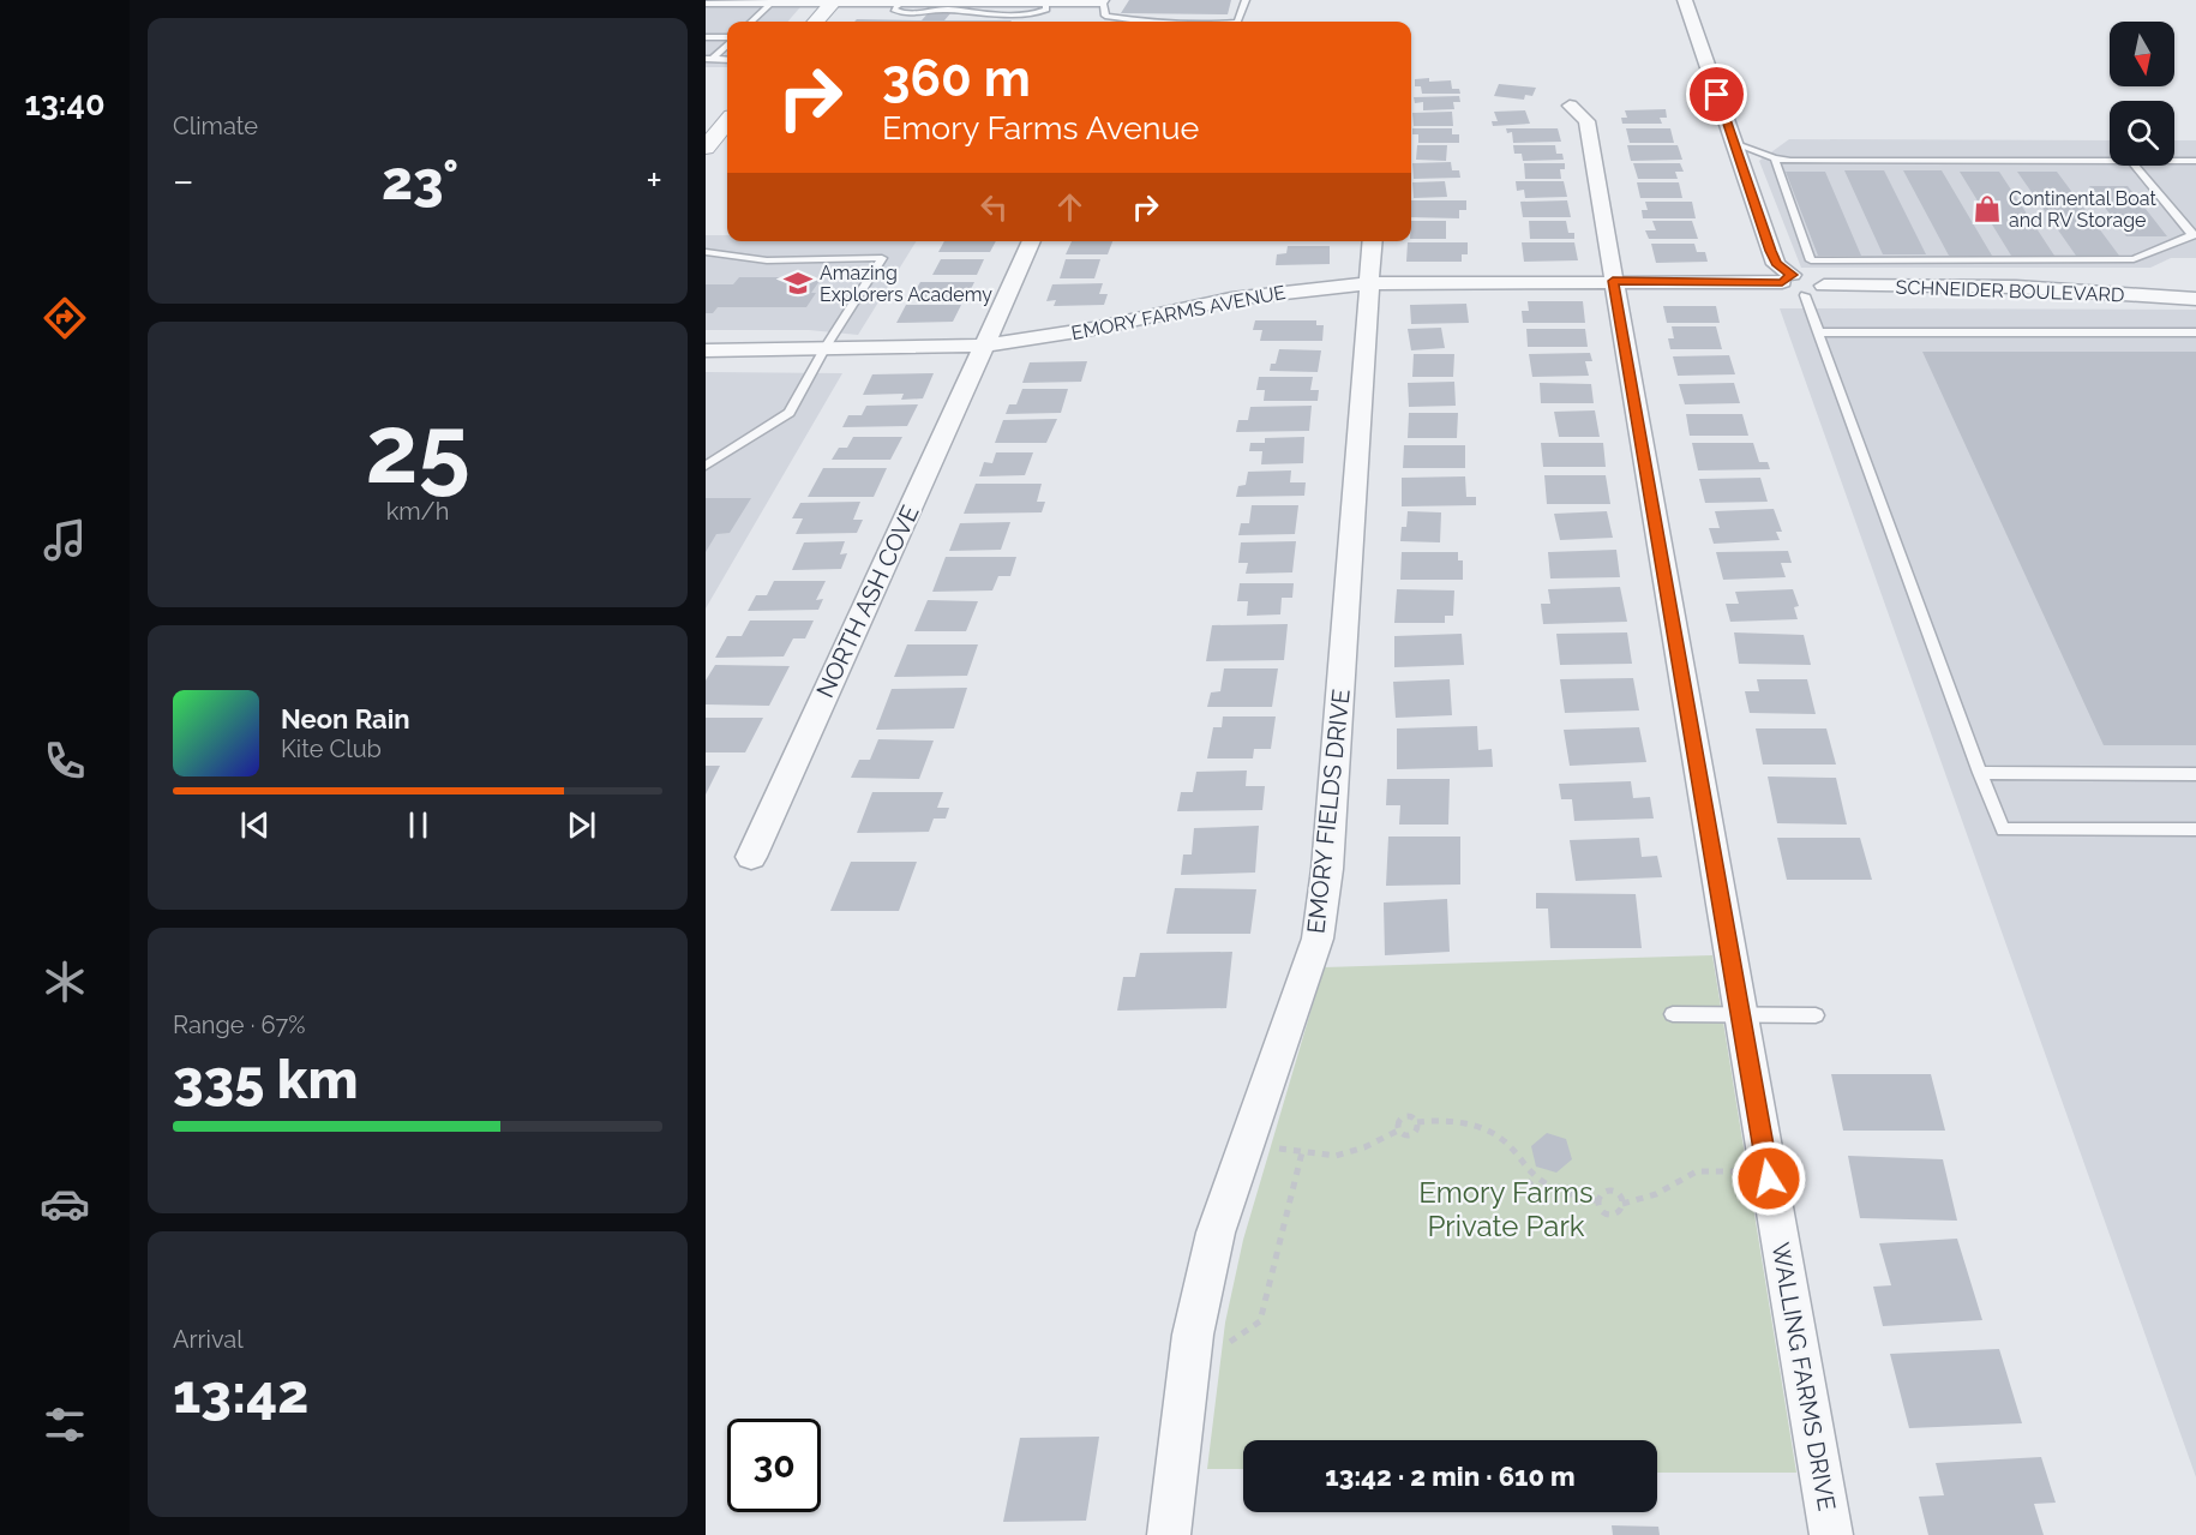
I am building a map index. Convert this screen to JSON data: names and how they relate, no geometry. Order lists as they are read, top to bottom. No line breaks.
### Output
{"streets":{"street":["SCHNEIDER BOULEVARD","EMORY FARMS AVENUE","NORTH ASH COVE","EMORY FIELDS DRIVE","WALLING FARMS DRIVE"]},"crossings":[["EMORY FARMS AVENUE","NORTH ASH COVE"],["EMORY FARMS AVENUE","EMORY FIELDS DRIVE"],["EMORY FARMS AVENUE","WALLING FARMS DRIVE"]],"parks":["Emory Farms Private Park"],"places":{"shop":["Continental Boat and RV Storage"],"school or university":["Amazing Explorers Academy"]},"north":"bottom","page":{"tabs":"13:40","tile":["Climate",["25","km/h"],["Range · 67%","335 km"],["Arrival","13:42"]],"turn":["360 m","Emory Farms Avenue"],"heat":["−","23°","+"],"song":["Neon Rain","Kite Club"],"limit":"30","trip":"13:42 · 2 min · 610 m"}}
